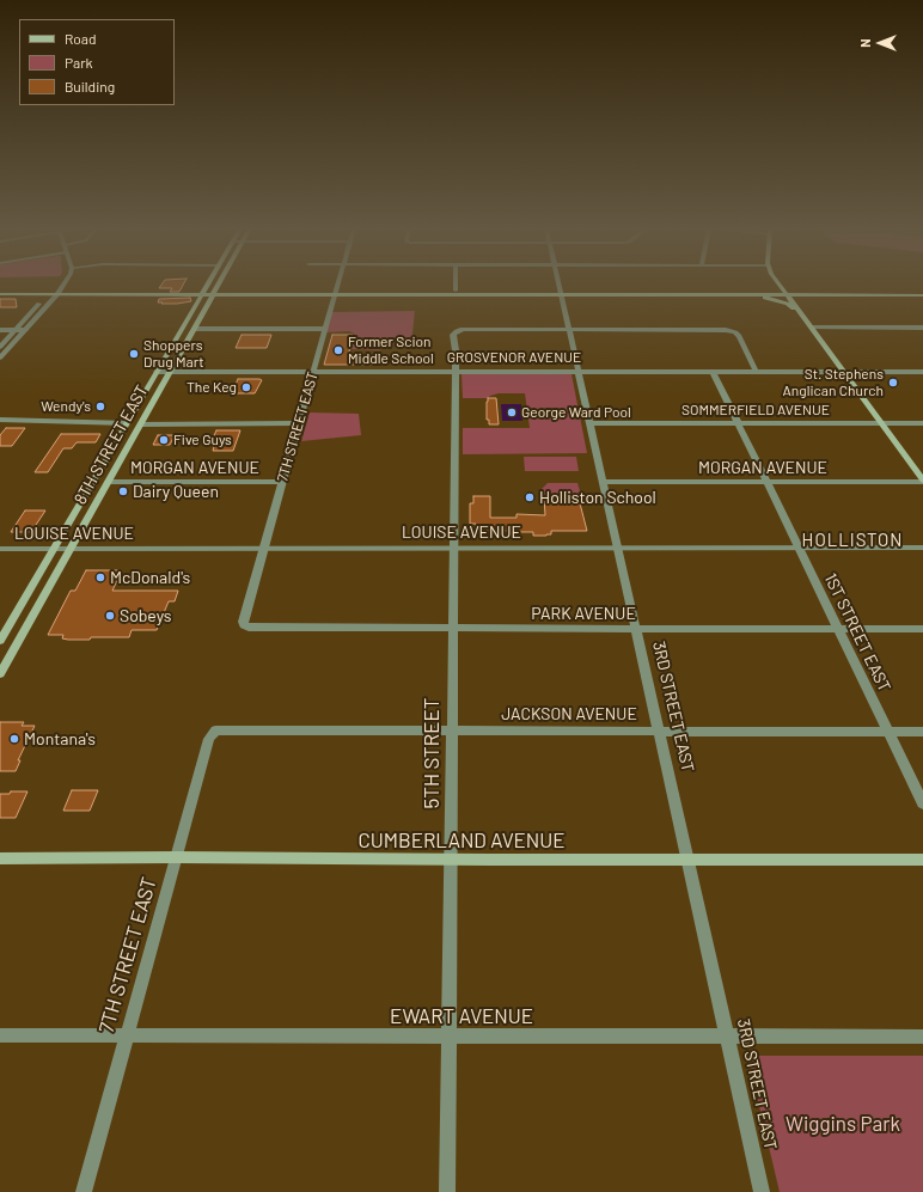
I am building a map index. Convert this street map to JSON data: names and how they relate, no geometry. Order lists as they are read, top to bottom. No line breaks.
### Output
{"streets":{"main road":["8TH STREET EAST","CUMBERLAND AVENUE"],"street":["GROSVENOR AVENUE","SOMMERFIELD AVENUE","7TH STREET EAST","MORGAN AVENUE","LOUISE AVENUE","PARK AVENUE","1ST STREET EAST","3RD STREET EAST","JACKSON AVENUE","5TH STREET","EWART AVENUE"]},"crossings":[["GROSVENOR AVENUE","7TH STREET EAST"],["GROSVENOR AVENUE","8TH STREET EAST"],["GROSVENOR AVENUE","1ST STREET EAST"],["GROSVENOR AVENUE","3RD STREET EAST"],["GROSVENOR AVENUE","5TH STREET"],["SOMMERFIELD AVENUE","1ST STREET EAST"],["SOMMERFIELD AVENUE","3RD STREET EAST"],["7TH STREET EAST","MORGAN AVENUE"],["7TH STREET EAST","LOUISE AVENUE"],["7TH STREET EAST","PARK AVENUE"],["7TH STREET EAST","JACKSON AVENUE"],["7TH STREET EAST","CUMBERLAND AVENUE"],["7TH STREET EAST","EWART AVENUE"],["8TH STREET EAST","MORGAN AVENUE"],["8TH STREET EAST","LOUISE AVENUE"],["MORGAN AVENUE","1ST STREET EAST"],["MORGAN AVENUE","3RD STREET EAST"],["LOUISE AVENUE","1ST STREET EAST"],["LOUISE AVENUE","3RD STREET EAST"],["LOUISE AVENUE","5TH STREET"],["PARK AVENUE","1ST STREET EAST"],["PARK AVENUE","3RD STREET EAST"],["PARK AVENUE","5TH STREET"],["1ST STREET EAST","JACKSON AVENUE"],["3RD STREET EAST","JACKSON AVENUE"],["3RD STREET EAST","5TH STREET"],["3RD STREET EAST","CUMBERLAND AVENUE"],["3RD STREET EAST","EWART AVENUE"],["JACKSON AVENUE","5TH STREET"],["5TH STREET","CUMBERLAND AVENUE"],["5TH STREET","EWART AVENUE"]],"districts":["HOLLISTON"],"parks":["Wiggins Park"],"places":["Former Scion Middle School","Shoppers Drug Mart","St. Stephens Anglican Church","The Keg","Wendy's","George Ward Pool","Five Guys","Dairy Queen","Holliston School","McDonald's","Sobeys","Montana's"],"legend":["Road","Park","Building"],"north":"left"}
